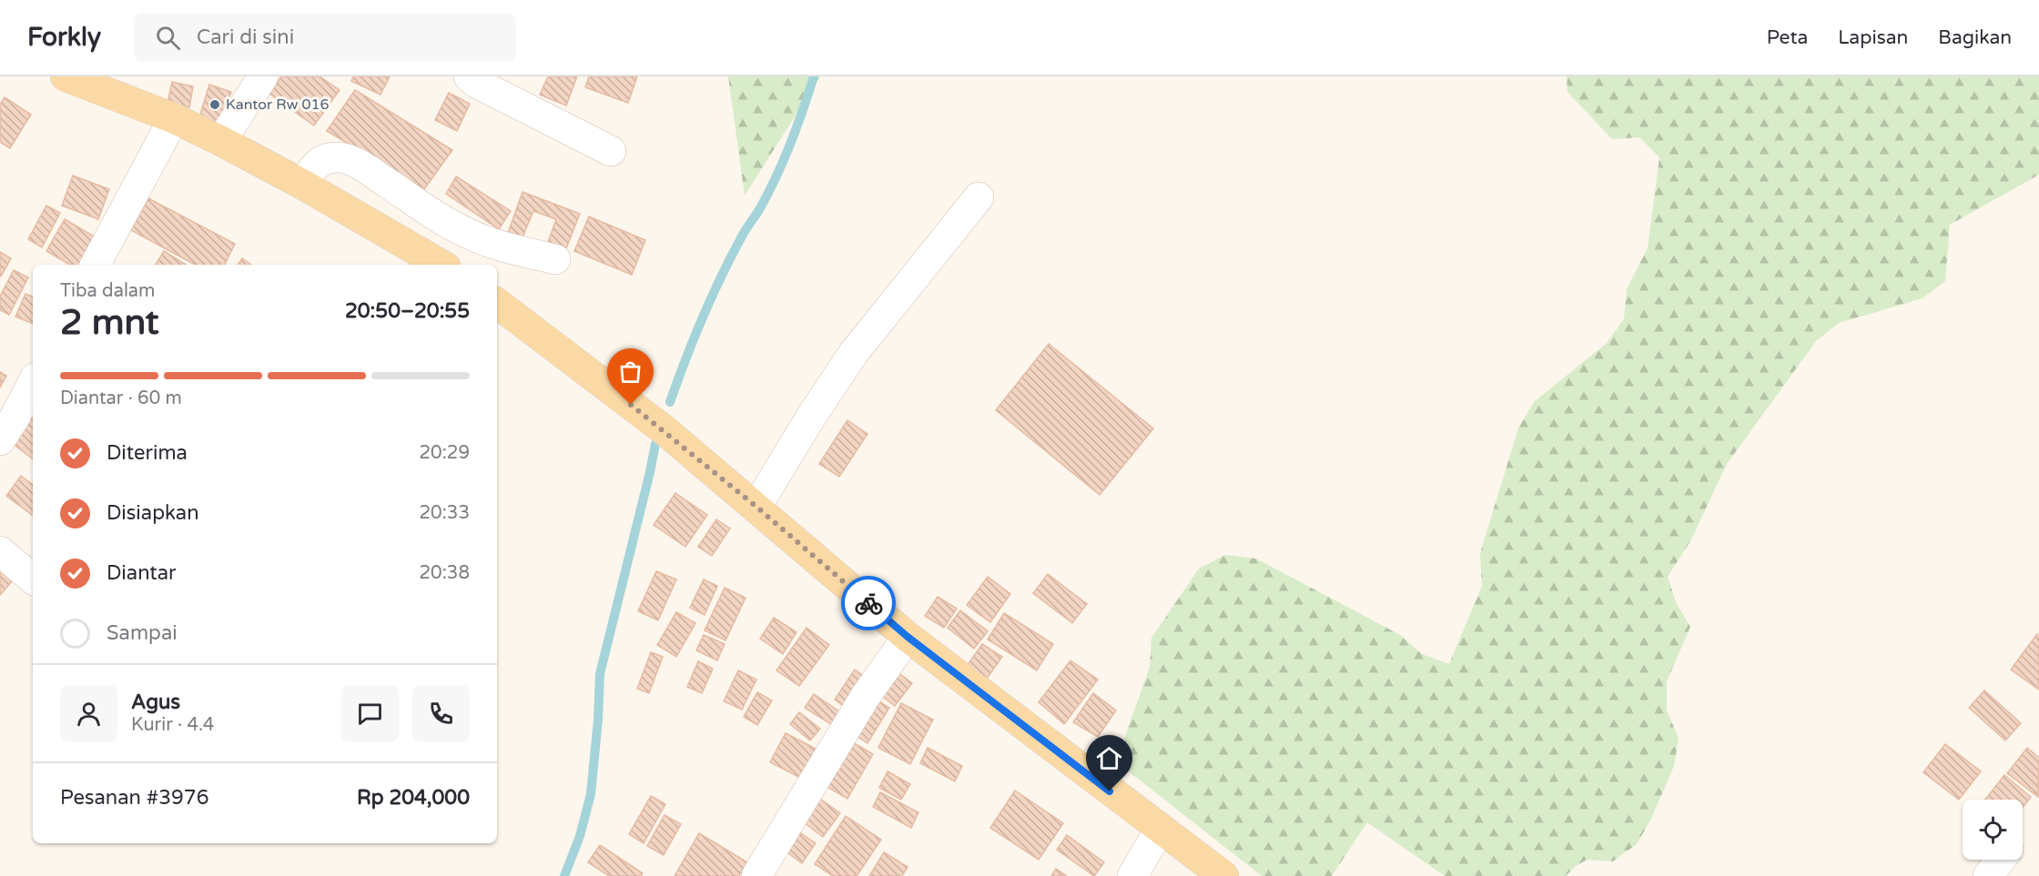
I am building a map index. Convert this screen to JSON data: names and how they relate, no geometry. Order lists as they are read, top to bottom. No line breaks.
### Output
{"places":["Kantor Rw 016"],"page":{"header":"Forkly","search":"Cari di sini","nav":["Peta","Lapisan","Bagikan"],"heading":["2 mnt","Tiba dalam","20:50–20:55"],"panel":["Agus","Kurir · 4.4","Pesanan #3976","Rp 204,000"],"bar":"Diantar · 60 m","list":[["Diterima","20:29"],["Disiapkan","20:33"],["Diantar","20:38"],"Sampai"]}}
